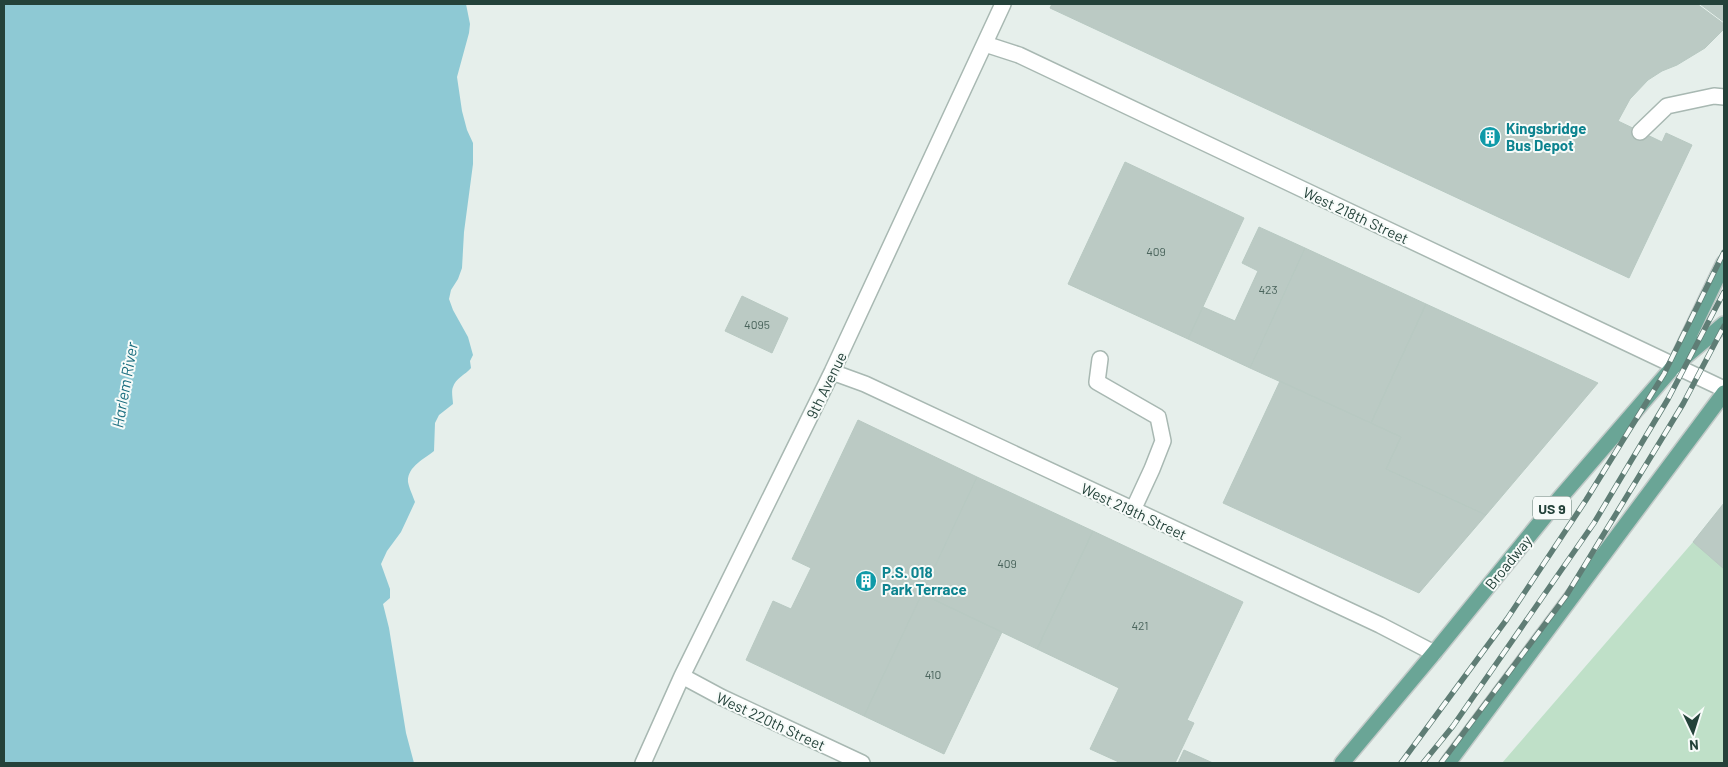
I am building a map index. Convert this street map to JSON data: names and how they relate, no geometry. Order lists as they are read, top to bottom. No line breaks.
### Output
{"streets":{"main road":["US 9","Broadway"],"street":["West 218th Street","9th Avenue","West 219th Street","West 220th Street"]},"crossings":[["West 218th Street","9th Avenue"],["West 218th Street","Broadway"],["9th Avenue","West 219th Street"],["9th Avenue","West 220th Street"],["West 219th Street","Broadway"]],"water":["Harlem River"],"places":{"building":["Kingsbridge Bus Depot","P.S. 018 Park Terrace"]},"house_numbers":["409","423","4095","409","421","410"],"north":"bottom"}
